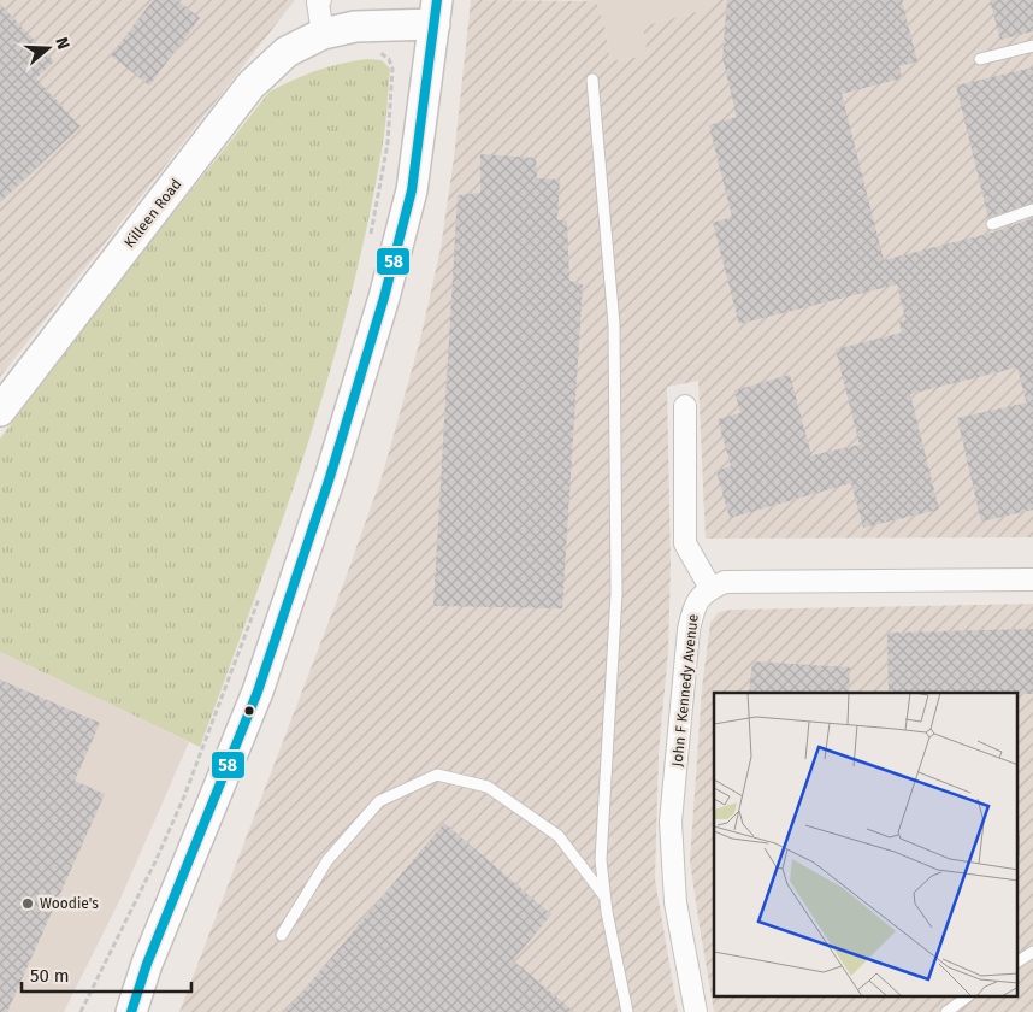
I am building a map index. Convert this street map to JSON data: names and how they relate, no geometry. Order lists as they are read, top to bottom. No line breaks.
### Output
{"streets":{"main road":["Killeen Road"],"street":["John F Kennedy Avenue"]},"places":["Woodie's"],"lines":["transit line 58"],"scale_bar":"50 m","north":"right"}
